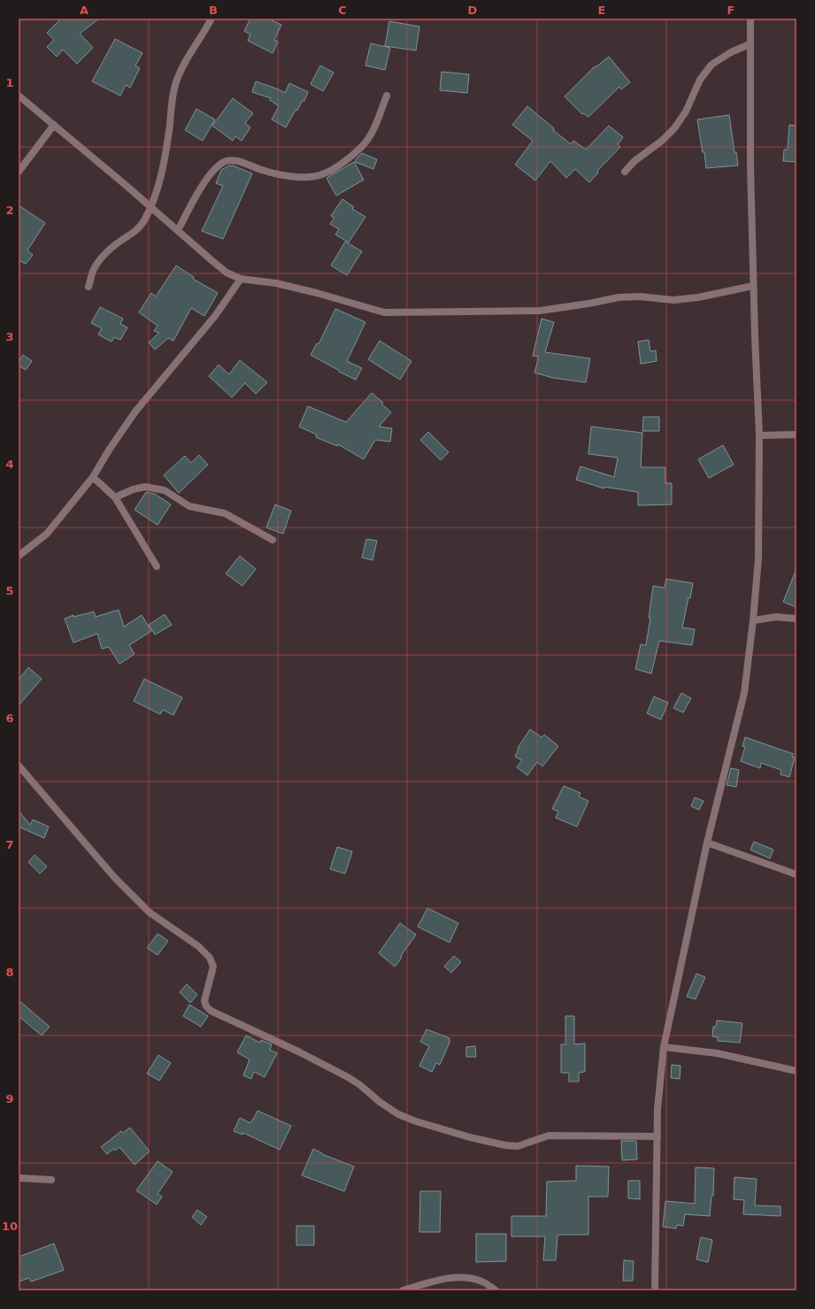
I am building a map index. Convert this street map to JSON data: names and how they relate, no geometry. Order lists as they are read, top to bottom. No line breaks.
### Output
{"grid":{"columns":["A","B","C","D","E","F"],"rows":["1","2","3","4","5","6","7","8","9","10"]}}
